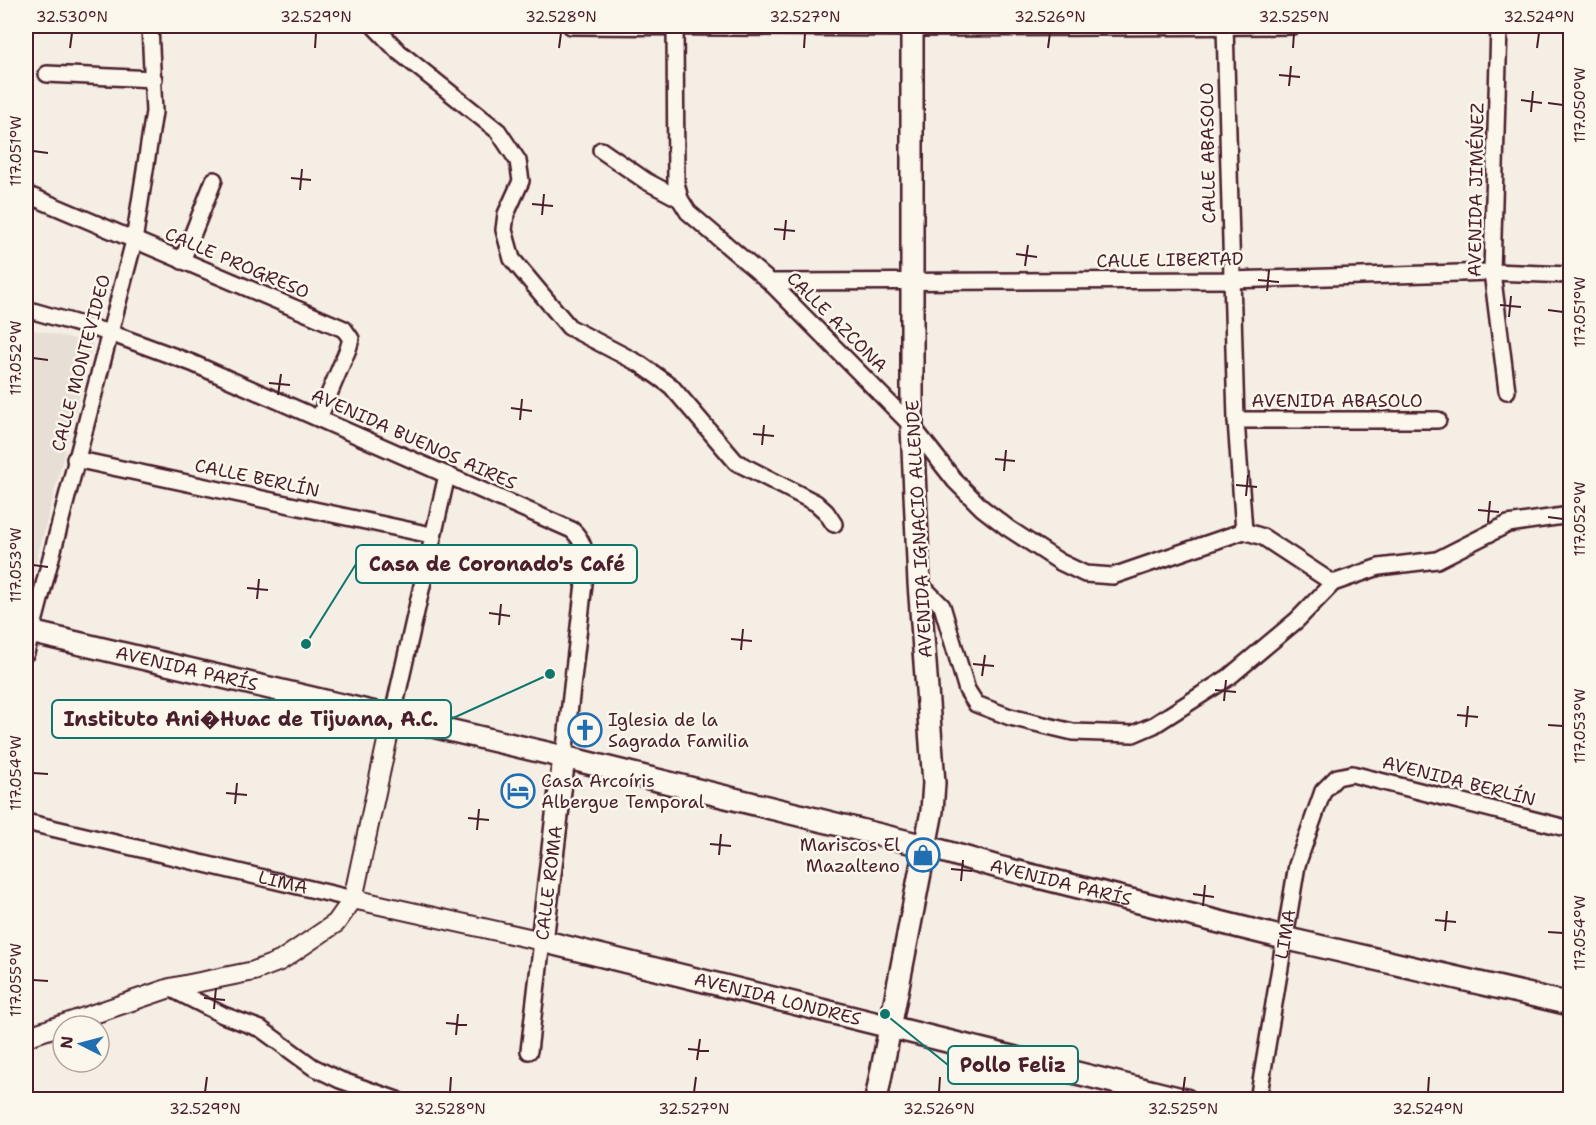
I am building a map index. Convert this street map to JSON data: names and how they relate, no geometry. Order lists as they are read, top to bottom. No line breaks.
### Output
{"streets":{"main road":["AVENIDA IGNACIO ALLENDE","AVENIDA PARÍS","CALLE ROMA","AVENIDA LONDRES"],"street":["CALLE ABASOLO","AVENIDA JIMÉNEZ","CALLE LIBERTAD","CALLE PROGRESO","CALLE AZCONA","CALLE MONTEVIDEO","AVENIDA ABASOLO","AVENIDA BUENOS AIRES","CALLE BERLÍN","AVENIDA BERLÍN","LIMA"]},"crossings":[["CALLE ABASOLO","CALLE LIBERTAD"],["CALLE ABASOLO","AVENIDA ABASOLO"],["AVENIDA JIMÉNEZ","CALLE LIBERTAD"],["CALLE LIBERTAD","CALLE AZCONA"],["CALLE LIBERTAD","AVENIDA ABASOLO"],["CALLE LIBERTAD","AVENIDA IGNACIO ALLENDE"],["CALLE PROGRESO","CALLE MONTEVIDEO"],["CALLE PROGRESO","AVENIDA BUENOS AIRES"],["CALLE AZCONA","AVENIDA ABASOLO"],["CALLE AZCONA","AVENIDA IGNACIO ALLENDE"],["CALLE MONTEVIDEO","AVENIDA BUENOS AIRES"],["CALLE MONTEVIDEO","CALLE BERLÍN"],["CALLE MONTEVIDEO","AVENIDA PARÍS"],["AVENIDA BUENOS AIRES","CALLE ROMA"],["AVENIDA IGNACIO ALLENDE","AVENIDA PARÍS"],["AVENIDA IGNACIO ALLENDE","AVENIDA LONDRES"],["AVENIDA PARÍS","LIMA"],["AVENIDA PARÍS","CALLE ROMA"],["AVENIDA BERLÍN","LIMA"],["LIMA","CALLE ROMA"],["LIMA","AVENIDA LONDRES"],["CALLE ROMA","AVENIDA LONDRES"]],"places":{"other":["Casa de Coronado's Café","Instituto Ani�Huac de Tijuana, A.C.","Pollo Feliz"],"church":["Iglesia de la Sagrada Familia"],"hotel":["Casa Arcoíris Albergue Temporal"],"shop":["Mariscos El Mazalteno"]},"north":"left","coordinates":["32.530°N","32.529°N","32.528°N","32.527°N","32.526°N","32.525°N","32.524°N","117.050°W","117.051°W","117.052°W","117.053°W","117.054°W","117.055°W"]}
